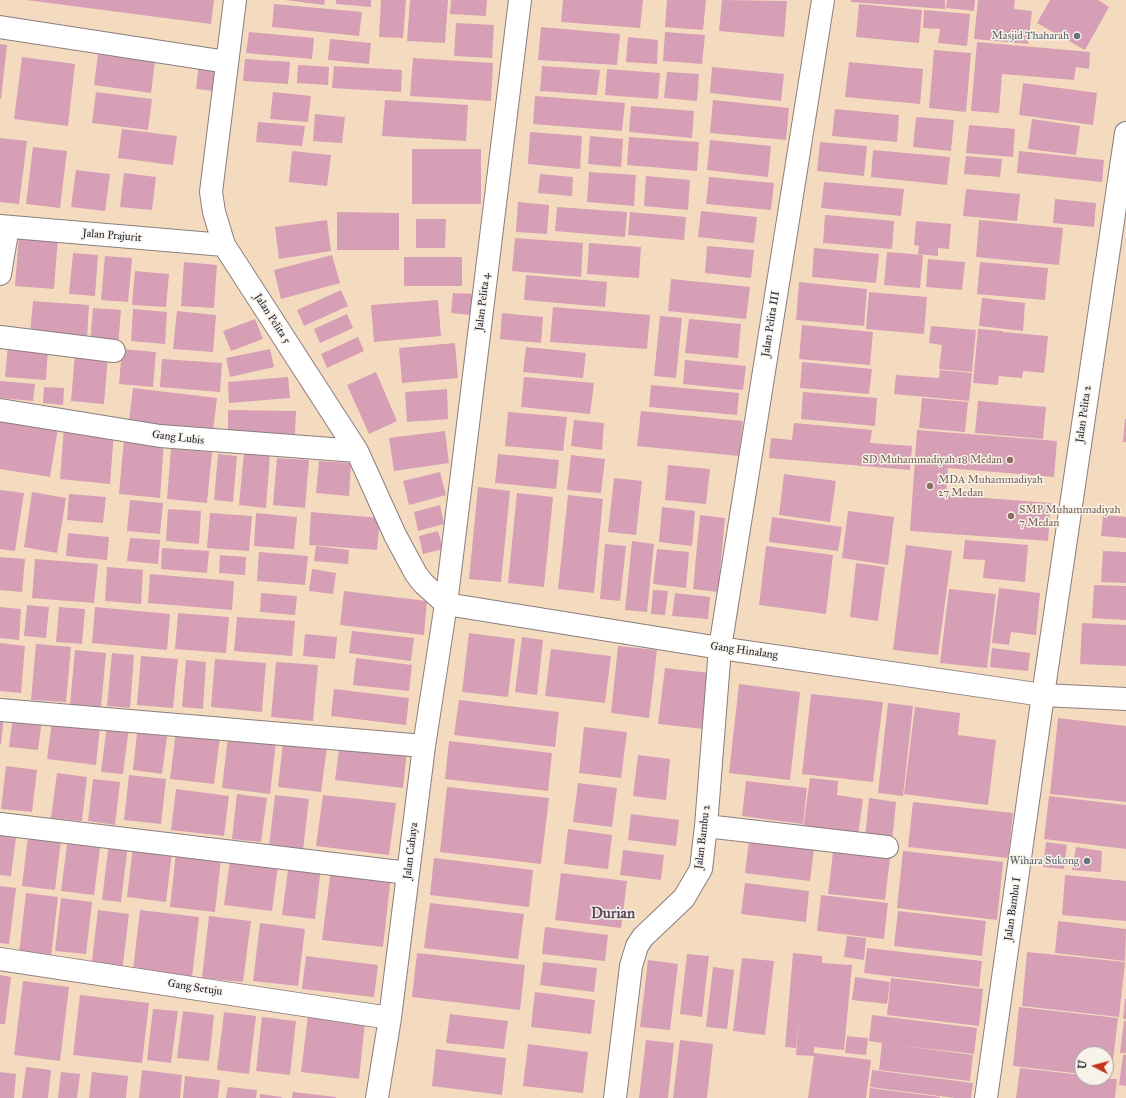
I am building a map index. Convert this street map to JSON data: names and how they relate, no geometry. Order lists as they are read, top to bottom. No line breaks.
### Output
{"streets":{"street":["Jalan Prajurit","Jalan Pelita 4","Jalan Pelita 5","Jalan Pelita III","Jalan Pelita 2","Gang Lubis","Gang Hinalang","Jalan Bambu 2","Jalan Cahaya","Jalan Bambu I","Gang Setuju"]},"crossings":[["Jalan Prajurit","Jalan Pelita 5"],["Jalan Pelita 4","Jalan Pelita 5"],["Jalan Pelita 4","Gang Hinalang"],["Jalan Pelita 4","Jalan Cahaya"],["Jalan Pelita 5","Gang Lubis"],["Jalan Pelita 5","Gang Hinalang"],["Jalan Pelita 5","Jalan Cahaya"],["Jalan Pelita III","Gang Hinalang"],["Jalan Pelita III","Jalan Bambu 2"],["Jalan Pelita 2","Gang Hinalang"],["Jalan Pelita 2","Jalan Bambu I"],["Gang Hinalang","Jalan Bambu 2"],["Gang Hinalang","Jalan Cahaya"],["Gang Hinalang","Jalan Bambu I"],["Jalan Cahaya","Gang Setuju"]],"districts":["Durian"],"places":["Masjid Thaharah","SD Muhammadiyah 18 Medan","MDA Muhammadiyah 27 Medan","SMP Muhammadiyah 7 Medan","Wihara Sukong"],"north":"left"}
